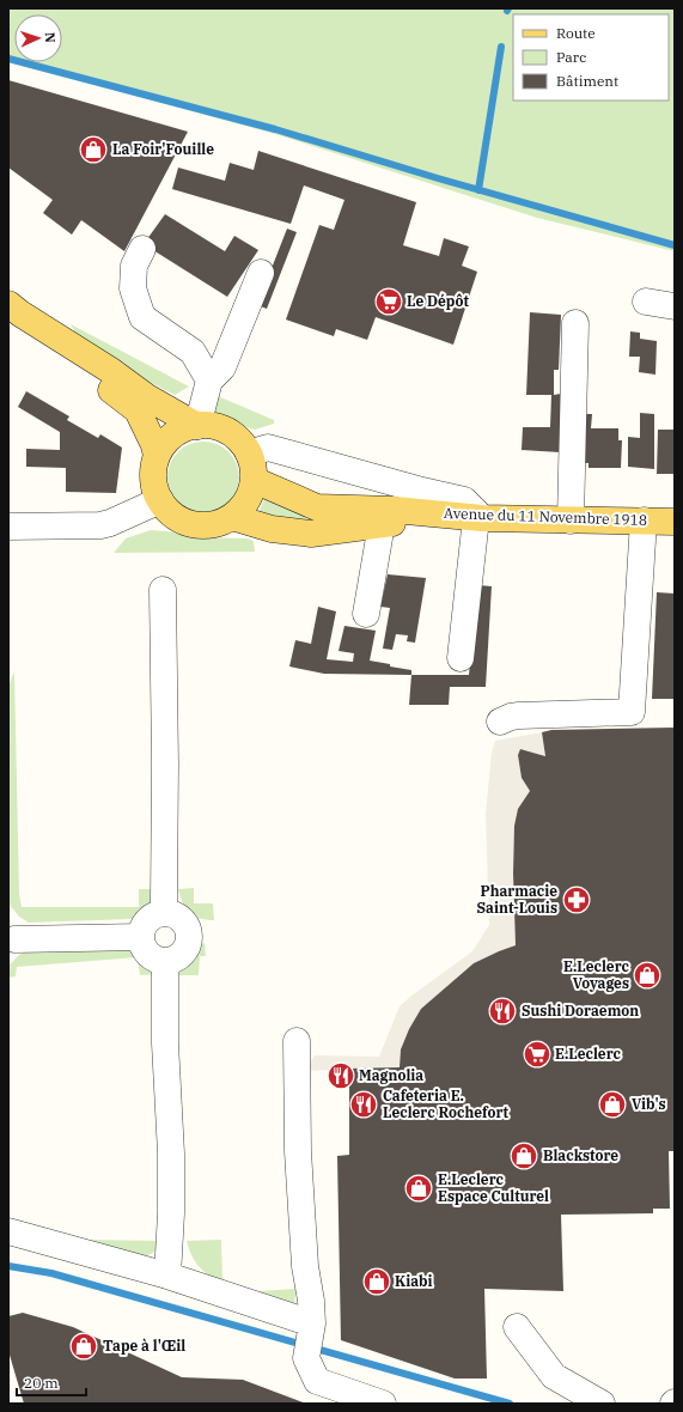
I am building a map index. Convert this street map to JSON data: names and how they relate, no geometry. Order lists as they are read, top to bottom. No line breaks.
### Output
{"streets":{"main road":["Avenue du 11 Novembre 1918"]},"places":{"shop":["La Foir'Fouille","E.Leclerc Voyages","Vib's","Blackstore","E.Leclerc Espace Culturel","Kiabi","Tape à l'Œil"],"supermarket":["Le Dépôt","E.Leclerc"],"pharmacy":["Pharmacie Saint-Louis"],"restaurant":["Sushi Doraemon","Magnolia","Cafeteria E. Leclerc Rochefort"]},"legend":["Route","Parc","Bâtiment"],"scale_bar":"20 m","north":"right"}
